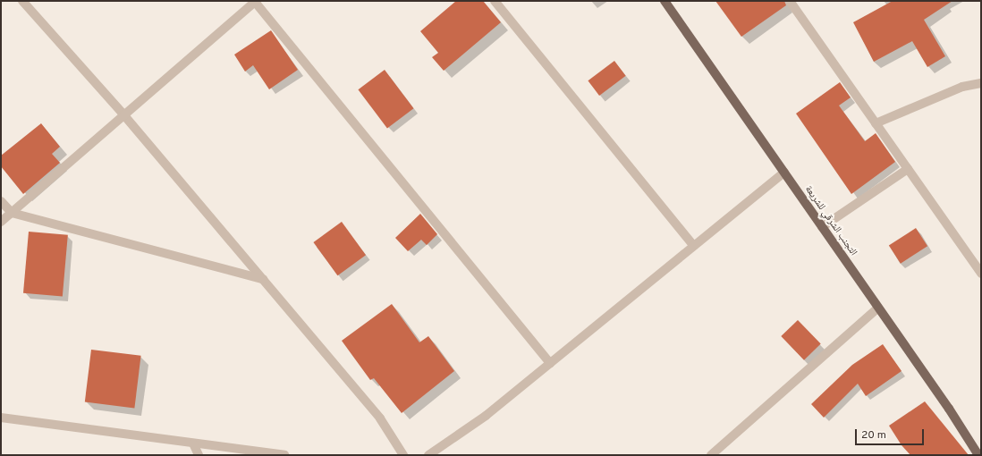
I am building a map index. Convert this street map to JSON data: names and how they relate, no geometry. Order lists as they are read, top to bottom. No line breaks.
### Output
{"streets":{"main road":["التجنب الشرقي للشريعة"]},"scale_bar":"20 m"}
